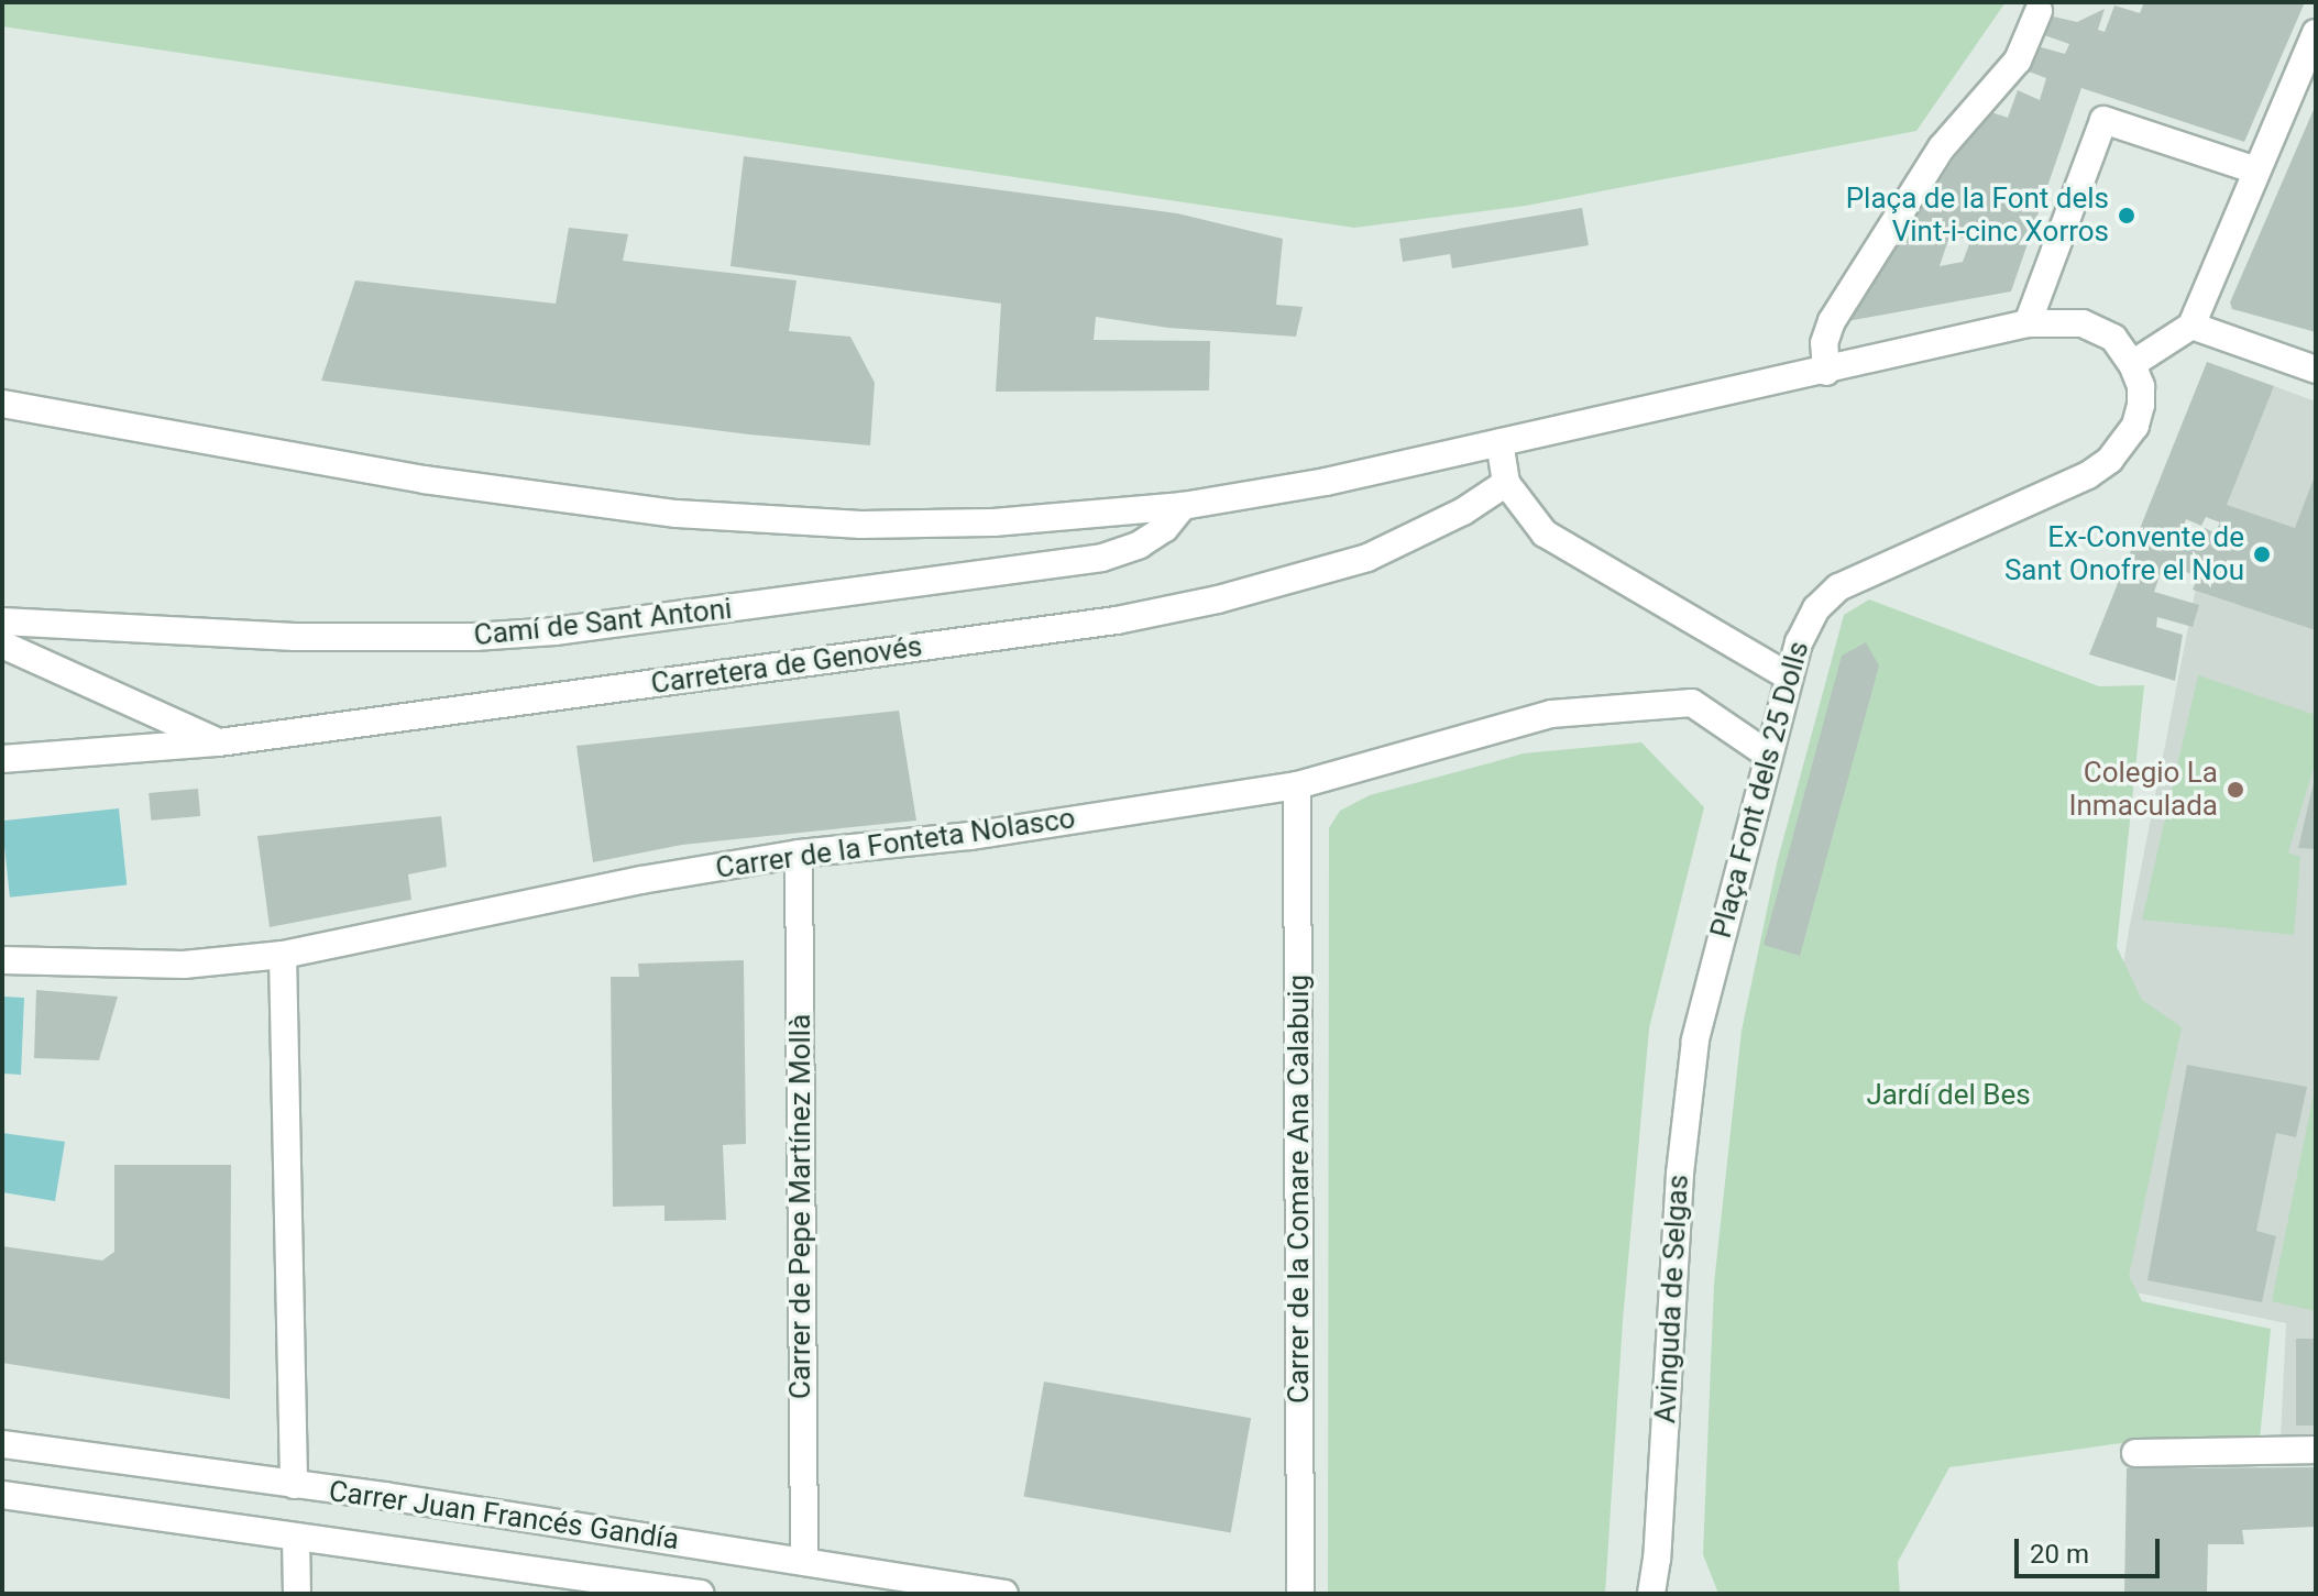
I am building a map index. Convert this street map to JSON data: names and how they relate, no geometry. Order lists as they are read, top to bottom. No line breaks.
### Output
{"streets":{"street":["Camí de Sant Antoni","Carretera de Genovés","Plaça Font dels 25 Dolls","Carrer de la Fonteta Nolasco","Carrer de la Comare Ana Calabuig","Carrer de Pepe Martínez Mollà","Avinguda de Selgas","Carrer Juan Francés Gandía"]},"crossings":[["Plaça Font dels 25 Dolls","Carrer de la Fonteta Nolasco"],["Plaça Font dels 25 Dolls","Avinguda de Selgas"],["Carrer de la Fonteta Nolasco","Carrer de la Comare Ana Calabuig"],["Carrer de la Fonteta Nolasco","Carrer de Pepe Martínez Mollà"],["Carrer de Pepe Martínez Mollà","Carrer Juan Francés Gandía"]],"parks":["Jardí del Bes"],"places":["Plaça de la Font dels Vint-i-cinc Xorros","Ex-Convente de Sant Onofre el Nou","Colegio La Inmaculada"],"scale_bar":"20 m"}
